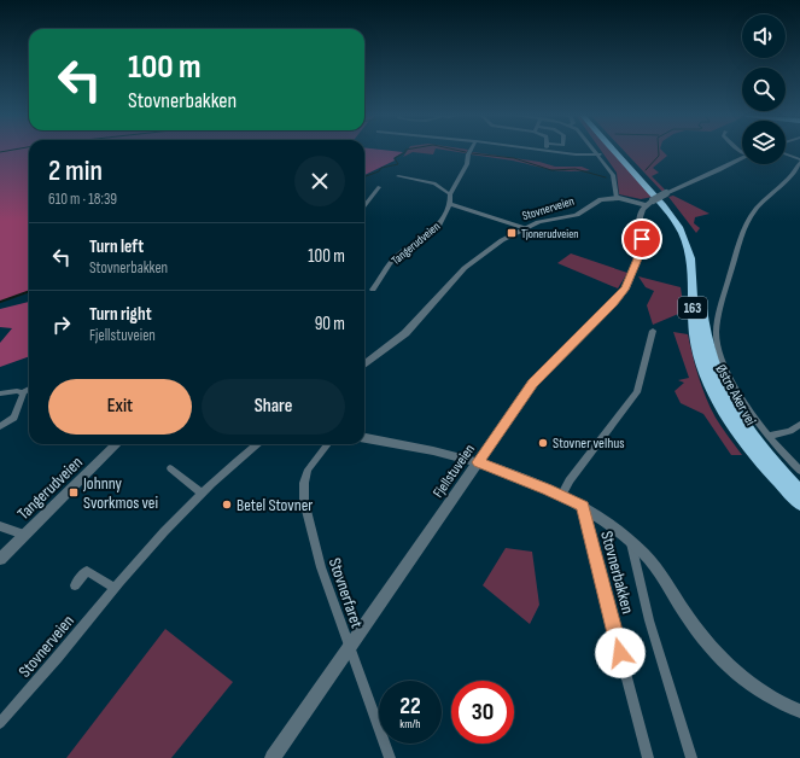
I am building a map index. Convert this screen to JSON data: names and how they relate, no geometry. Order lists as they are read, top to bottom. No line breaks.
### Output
{"streets":{"highway":["163","Østre Aker vei"],"street":["Stovnerveien","Tangerudveien","Fjellstuveien","Stovnerbakken","Stovnerfaret"]},"crossings":[["Stovnerveien","Fjellstuveien"],["Fjellstuveien","Stovnerbakken"],["Fjellstuveien","Stovnerfaret"]],"places":{"transit":["Tjonerudveien","Johnny Svorkmos vei"],"other":["Stovner velhus","Betel Stovner"]},"page":{"turn":["100 m","Stovnerbakken"],"heading":["2 min","610 m · 18:39"],"list":[{"name":"Turn left","note":"Stovnerbakken","value":"100 m"},{"name":"Turn right","note":"Fjellstuveien","value":"90 m"}],"buttons":["Exit","Share"],"speed":"22 km/h","limit":"30"}}
